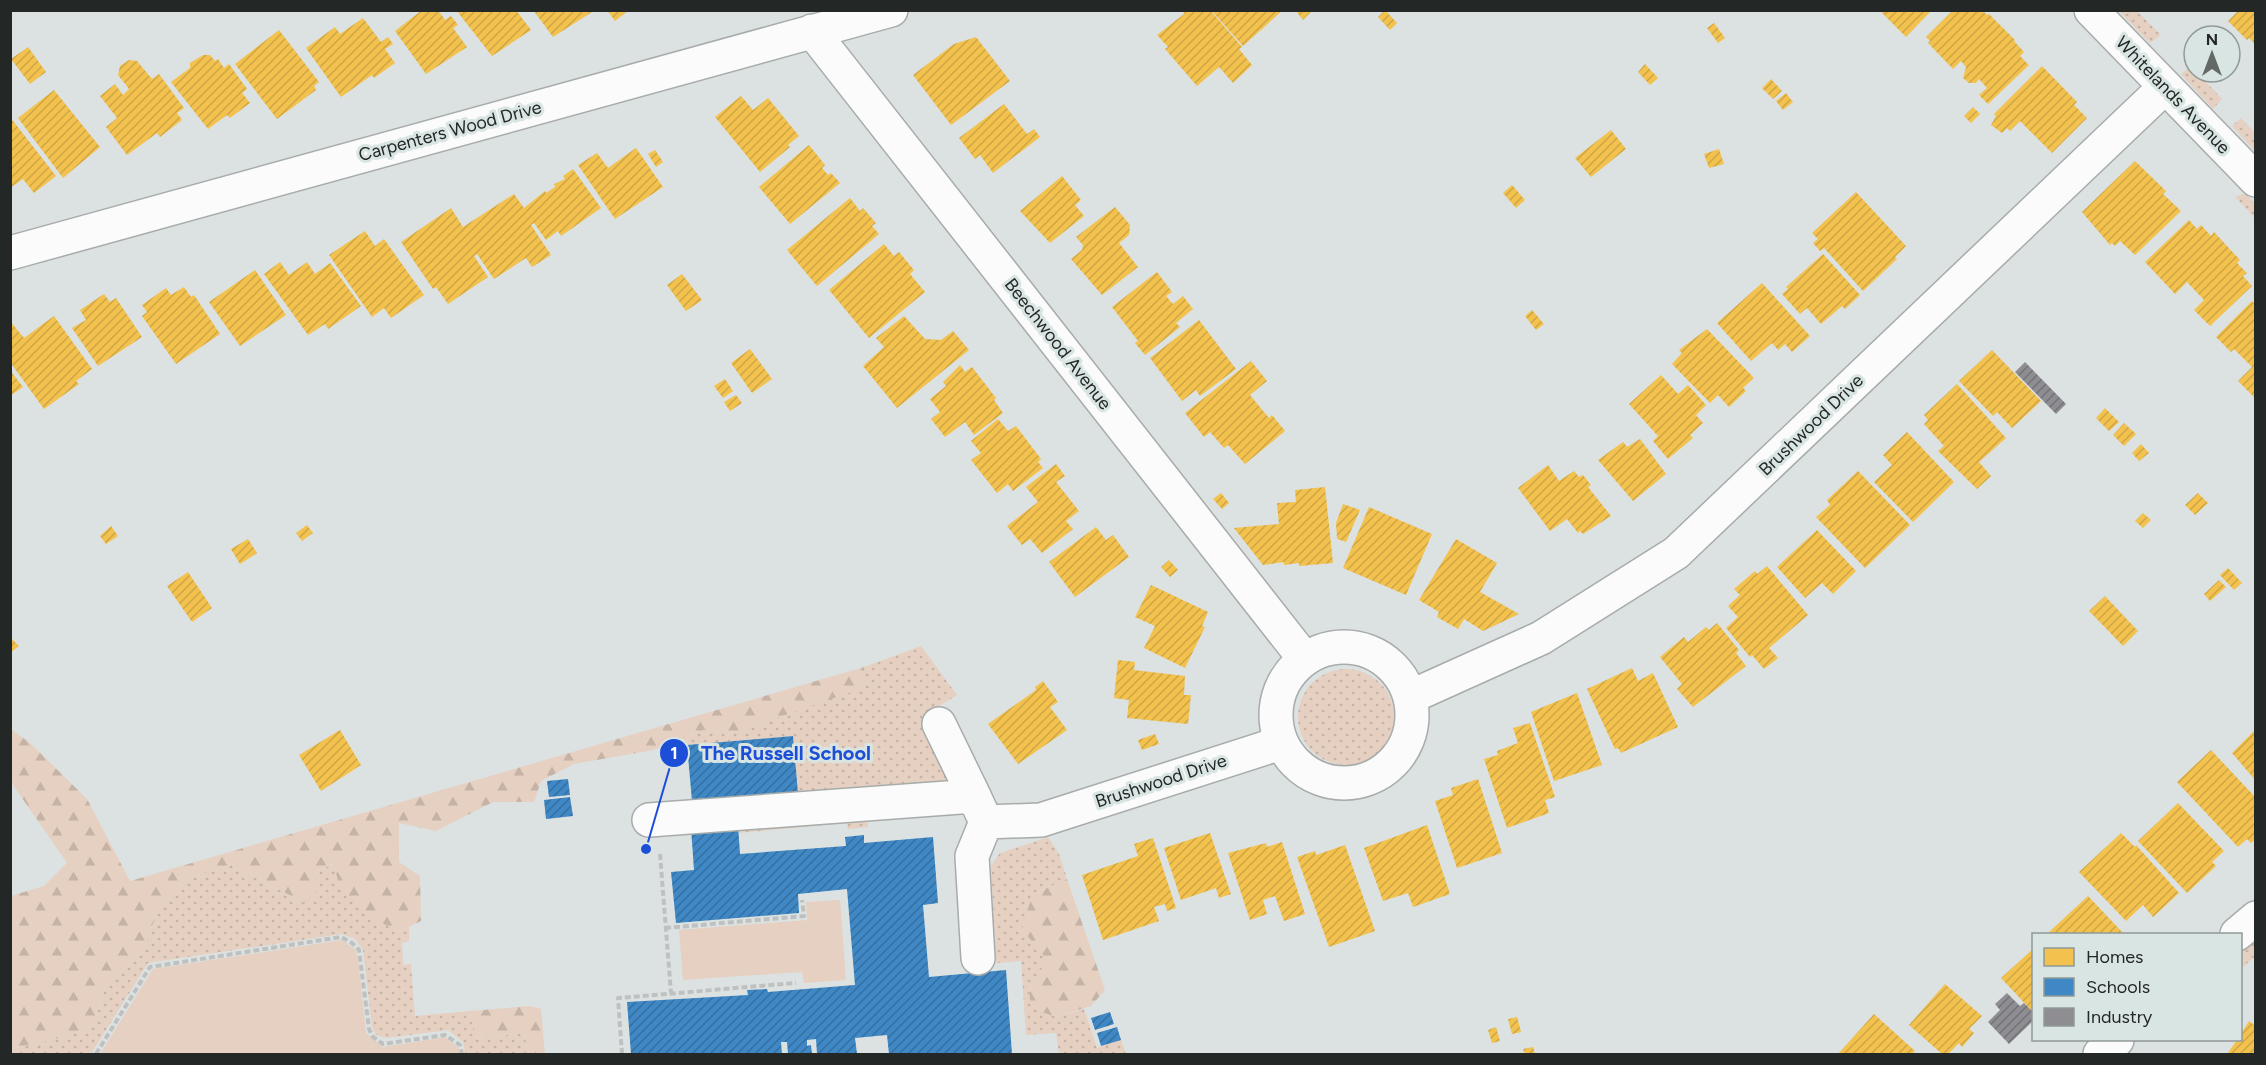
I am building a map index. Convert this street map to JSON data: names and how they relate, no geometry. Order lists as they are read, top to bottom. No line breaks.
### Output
{"streets":{"street":["Whitelands Avenue","Carpenters Wood Drive","Beechwood Avenue","Brushwood Drive"]},"crossings":[["Whitelands Avenue","Brushwood Drive"],["Carpenters Wood Drive","Beechwood Avenue"],["Beechwood Avenue","Brushwood Drive"]],"places":["The Russell School"],"legend":["Homes","Schools","Industry"],"north":"top"}
